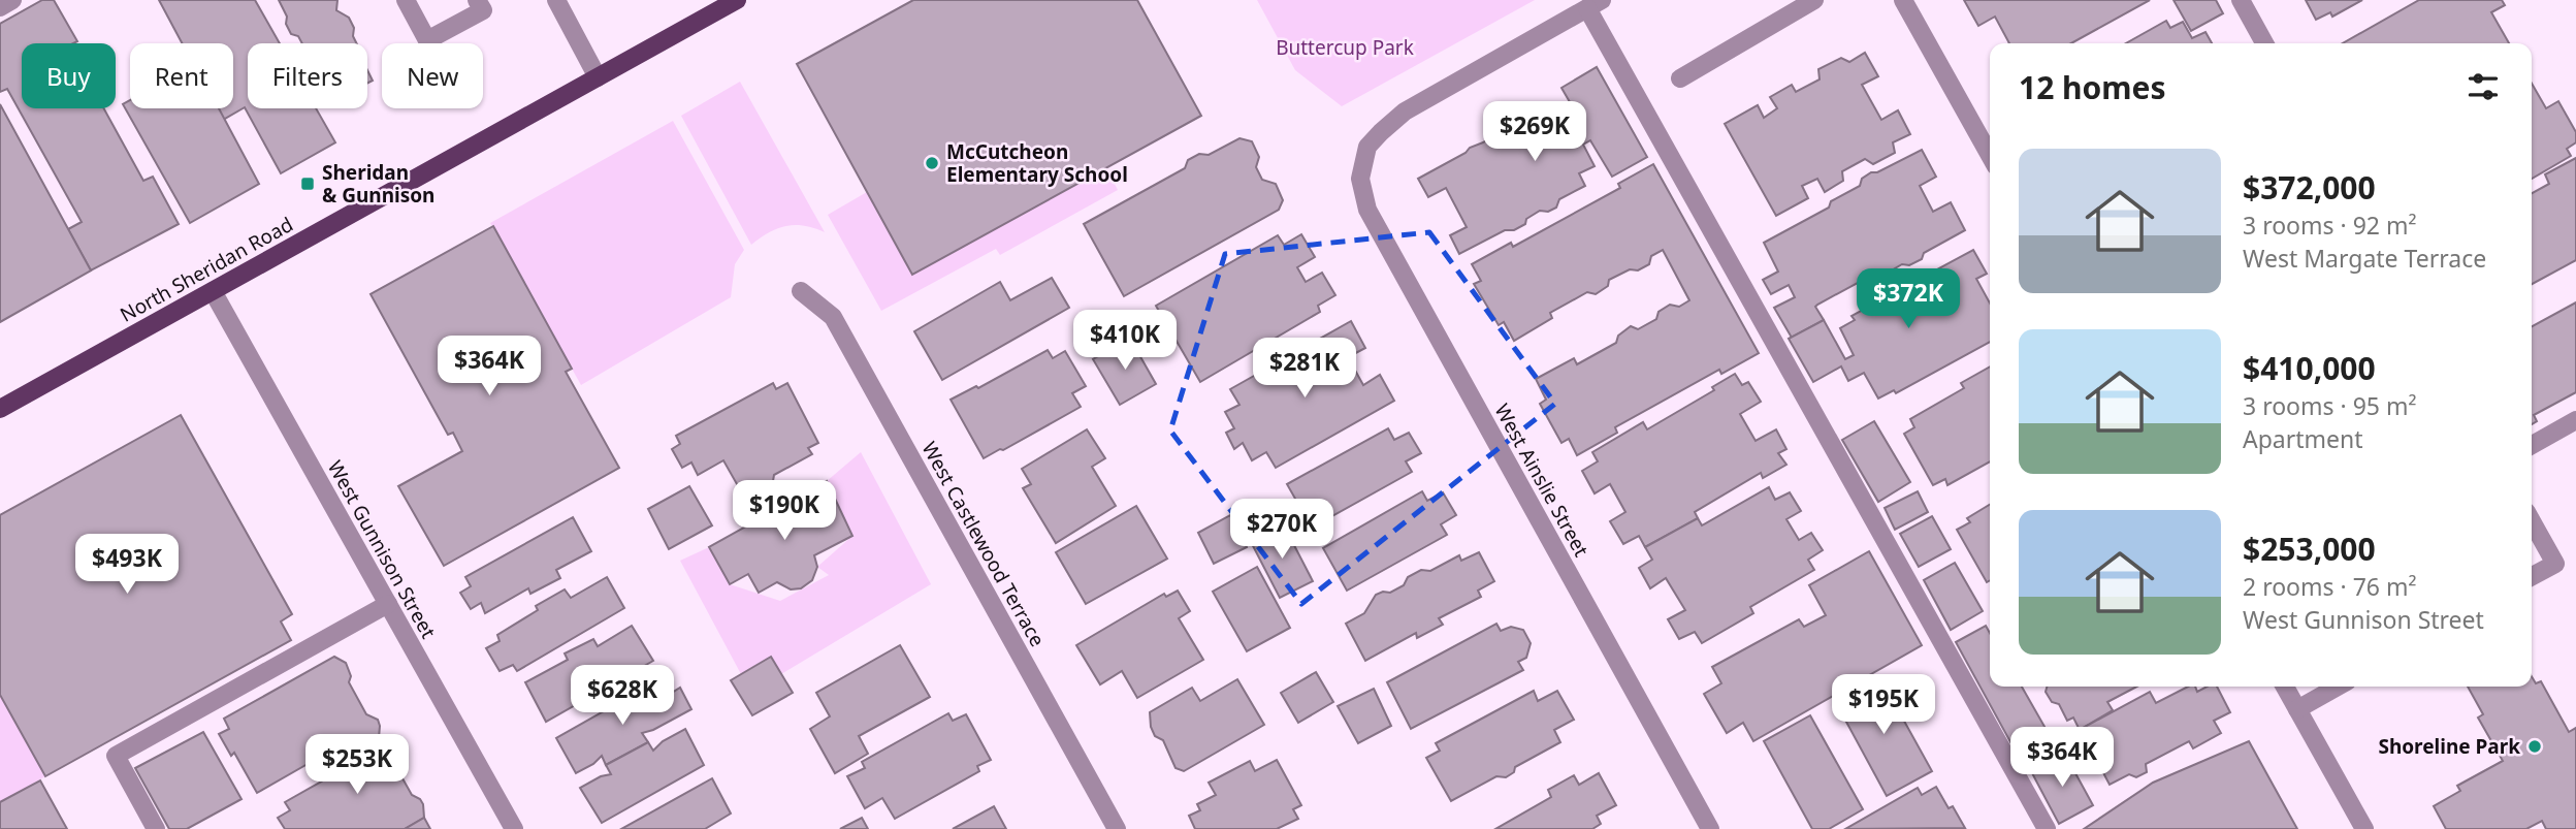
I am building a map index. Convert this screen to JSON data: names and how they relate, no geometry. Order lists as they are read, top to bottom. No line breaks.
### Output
{"streets":{"main road":["North Sheridan Road"],"street":["West Ainslie Street","West Castlewood Terrace","West Gunnison Street"]},"crossings":[["North Sheridan Road","West Gunnison Street"]],"parks":["Buttercup Park"],"places":{"other":["McCutcheon Elementary School","Shoreline Park"],"transit":["Sheridan & Gunnison"]},"page":{"chip":["Buy","Rent","Filters","New"],"heading":"12 homes","price":["$269K","$372K","$410K","$364K","$281K","$190K","$270K","$493K","$628K","$195K","$364K","$253K"],"list":[{"name":"$372,000","note":"3 rooms · 92 m² · West Margate Terrace"},{"name":"$410,000","note":"3 rooms · 95 m² · Apartment"},{"name":"$253,000","note":"2 rooms · 76 m² · West Gunnison Street"}]}}
